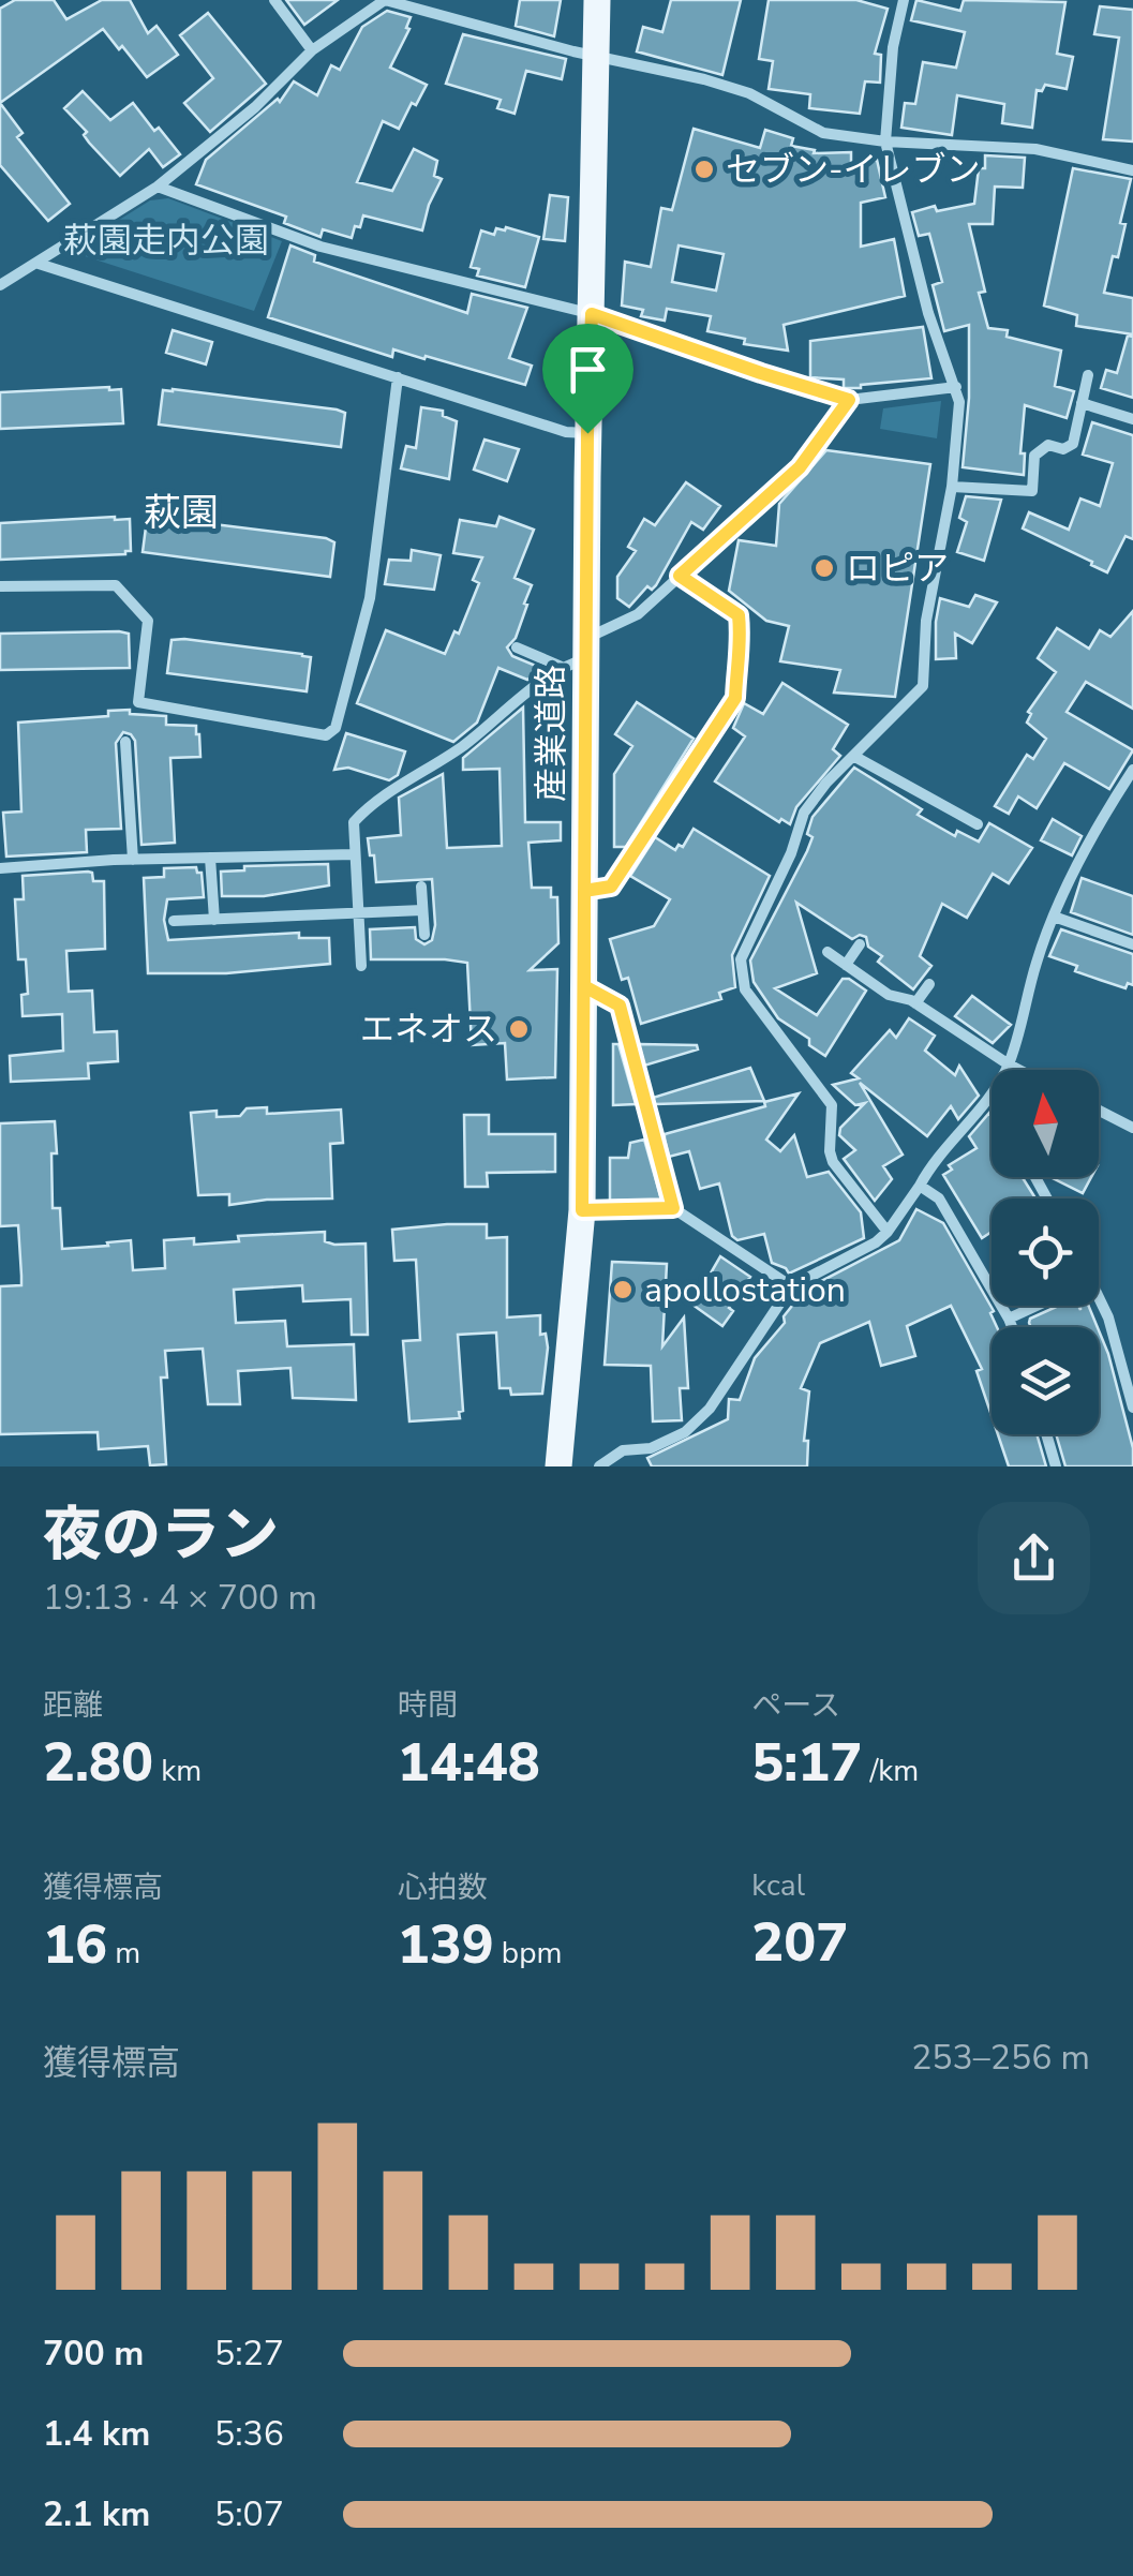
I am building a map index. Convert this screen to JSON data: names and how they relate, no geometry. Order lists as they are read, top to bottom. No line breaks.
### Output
{"streets":{"main road":["産業道路"]},"districts":["萩園"],"parks":["萩園走内公園"],"places":["セブン-イレブン","ロピア","エネオス","apollostation"],"north":"top","page":{"heading":["夜のラン","19:13 · 4 × 700 m"],"stats":[["距離","2.80 km"],["時間","14:48"],["ペース","5:17 /km"],["獲得標高","16 m"],["心拍数","139 bpm"],["kcal","207"]],"chart":["獲得標高","253–256 m"],"list":[{"name":"700 m","note":"5:27"},{"name":"1.4 km","note":"5:36"},{"name":"2.1 km","note":"5:07"}]}}
